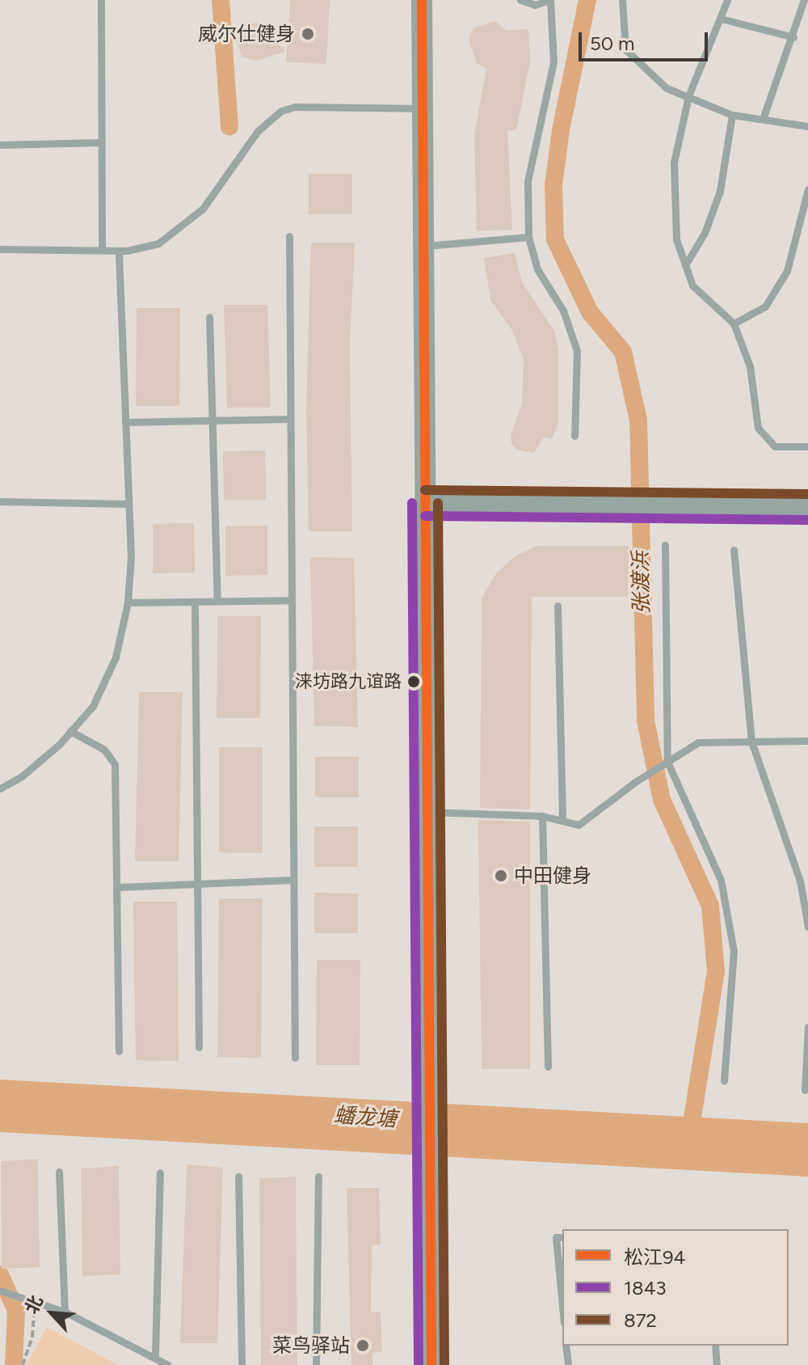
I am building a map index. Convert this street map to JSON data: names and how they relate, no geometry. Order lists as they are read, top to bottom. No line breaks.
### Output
{"water":["张渡浜","蟠龙塘"],"places":["威尔仕健身","涞坊路九谊路","中田健身","菜鸟驿站"],"lines":["transit line 松江94","transit line 872","transit line 1843"],"legend":["松江94","1843","872"],"scale_bar":"50 m","north":"top left"}
